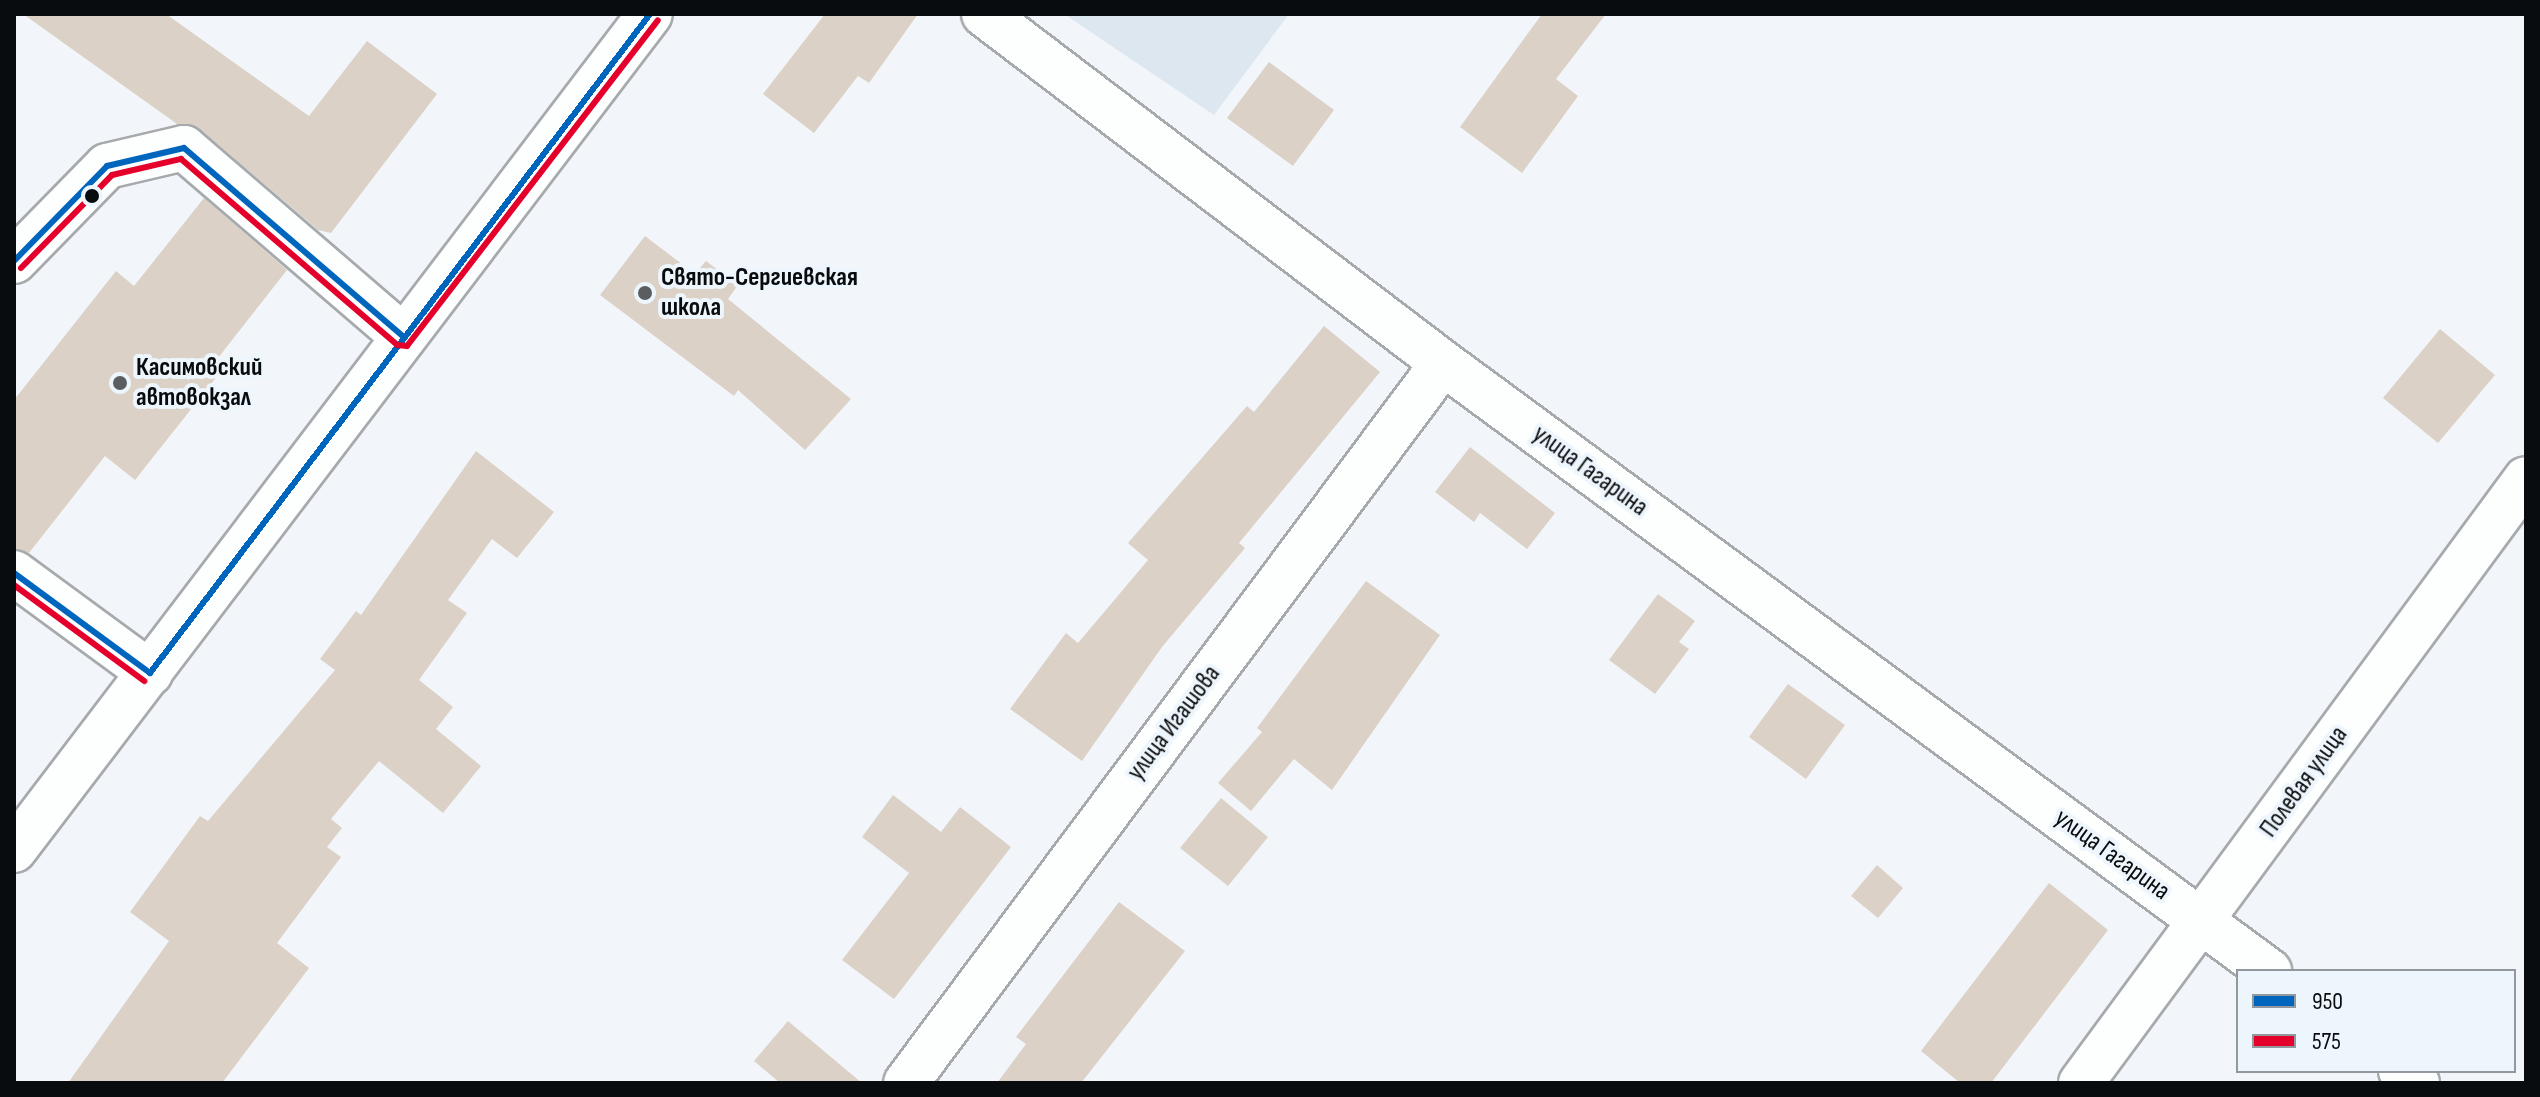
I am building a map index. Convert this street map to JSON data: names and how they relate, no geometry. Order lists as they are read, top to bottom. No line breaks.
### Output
{"streets":{"street":["улица Гагарина","улица Игашова","Полевая улица"]},"crossings":[["улица Гагарина","улица Игашова"],["улица Гагарина","Полевая улица"]],"places":["Свято-Сергиевская школа","Касимовский автовокзал"],"lines":["transit line 950","transit line 575"],"legend":["950","575"]}
